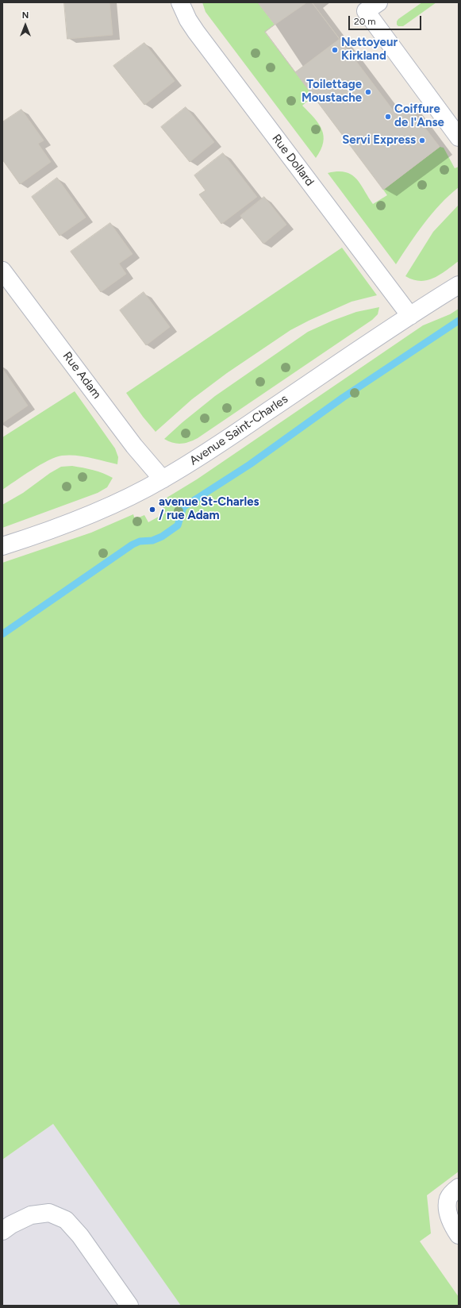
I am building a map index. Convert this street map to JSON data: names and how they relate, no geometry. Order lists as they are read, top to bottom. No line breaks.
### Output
{"streets":{"street":["Rue Dollard","Rue Adam","Avenue Saint-Charles"]},"crossings":[["Rue Dollard","Avenue Saint-Charles"],["Rue Adam","Avenue Saint-Charles"]],"places":["Nettoyeur Kirkland","Toilettage Moustache","Coiffure de l'Anse","Servi Express","avenue St-Charles / rue Adam"],"scale_bar":"20 m","north":"top"}
